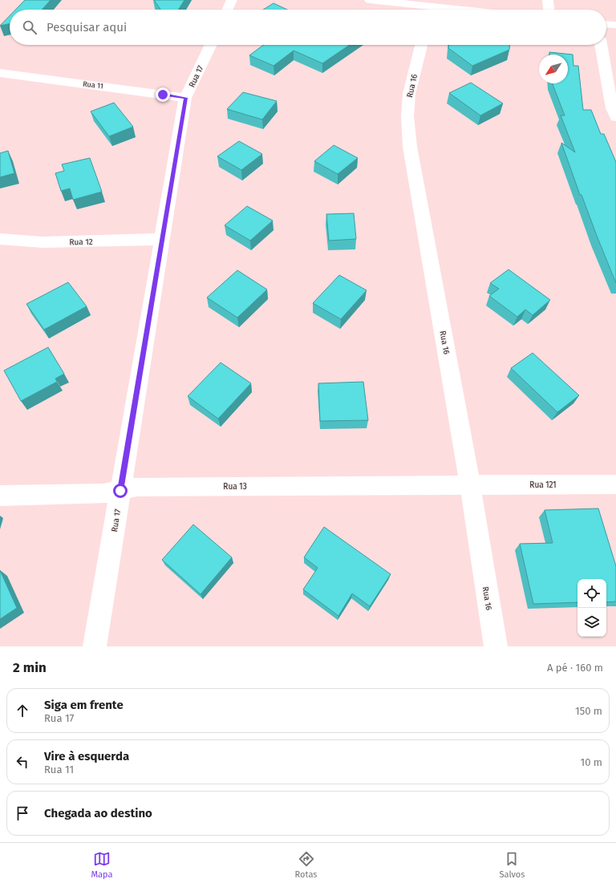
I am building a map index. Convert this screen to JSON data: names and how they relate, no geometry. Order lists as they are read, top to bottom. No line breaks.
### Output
{"streets":{"street":["Rua 17","Rua 11","Rua 16","Rua 12","Rua 121","Rua 13"]},"crossings":[["Rua 17","Rua 11"],["Rua 17","Rua 12"],["Rua 17","Rua 13"],["Rua 16","Rua 121"],["Rua 16","Rua 13"],["Rua 121","Rua 13"]],"north":"bottom left","page":{"search":"Pesquisar aqui","heading":["2 min","A pé · 160 m"],"list":[["Siga em frente","Rua 17","150 m"],["Vire à esquerda","Rua 11","10 m"],"Chegada ao destino"],"nav":["Mapa","Rotas","Salvos"]}}
